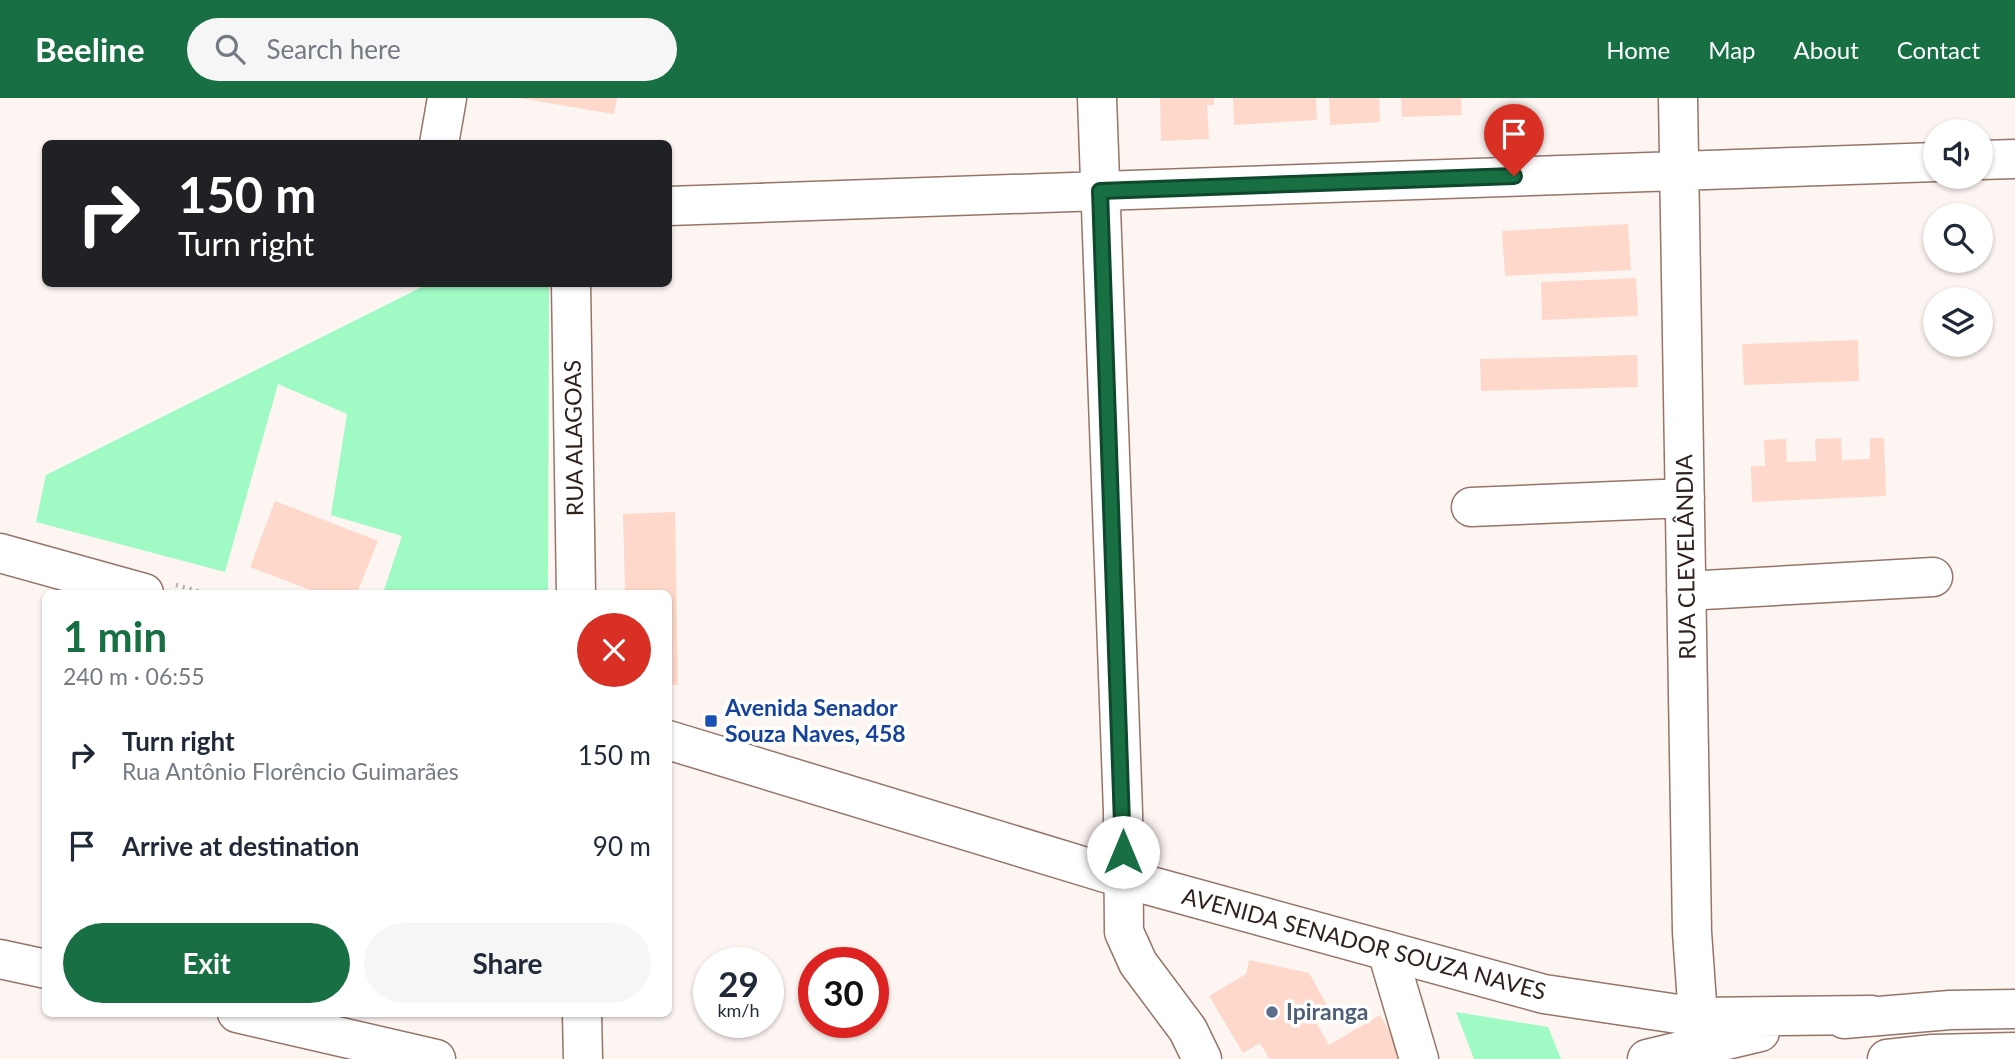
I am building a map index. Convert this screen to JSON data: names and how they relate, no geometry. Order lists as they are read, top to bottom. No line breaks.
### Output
{"streets":{"street":["RUA ALAGOAS","RUA CLEVELÂNDIA","AVENIDA SENADOR SOUZA NAVES"]},"crossings":[["RUA CLEVELÂNDIA","AVENIDA SENADOR SOUZA NAVES"]],"places":{"transit":["Avenida Senador Souza Naves, 458"],"other":["Ipiranga"]},"page":{"header":"Beeline","search":"Search here","nav":["Home","Map","About","Contact"],"turn":["150 m","Turn right"],"heading":["1 min","240 m · 06:55"],"list":[{"name":"Turn right","note":"Rua Antônio Florêncio Guimarães","value":"150 m"},{"name":"Arrive at destination","value":"90 m"}],"buttons":["Exit","Share"],"speed":"29 km/h","limit":"30"}}
